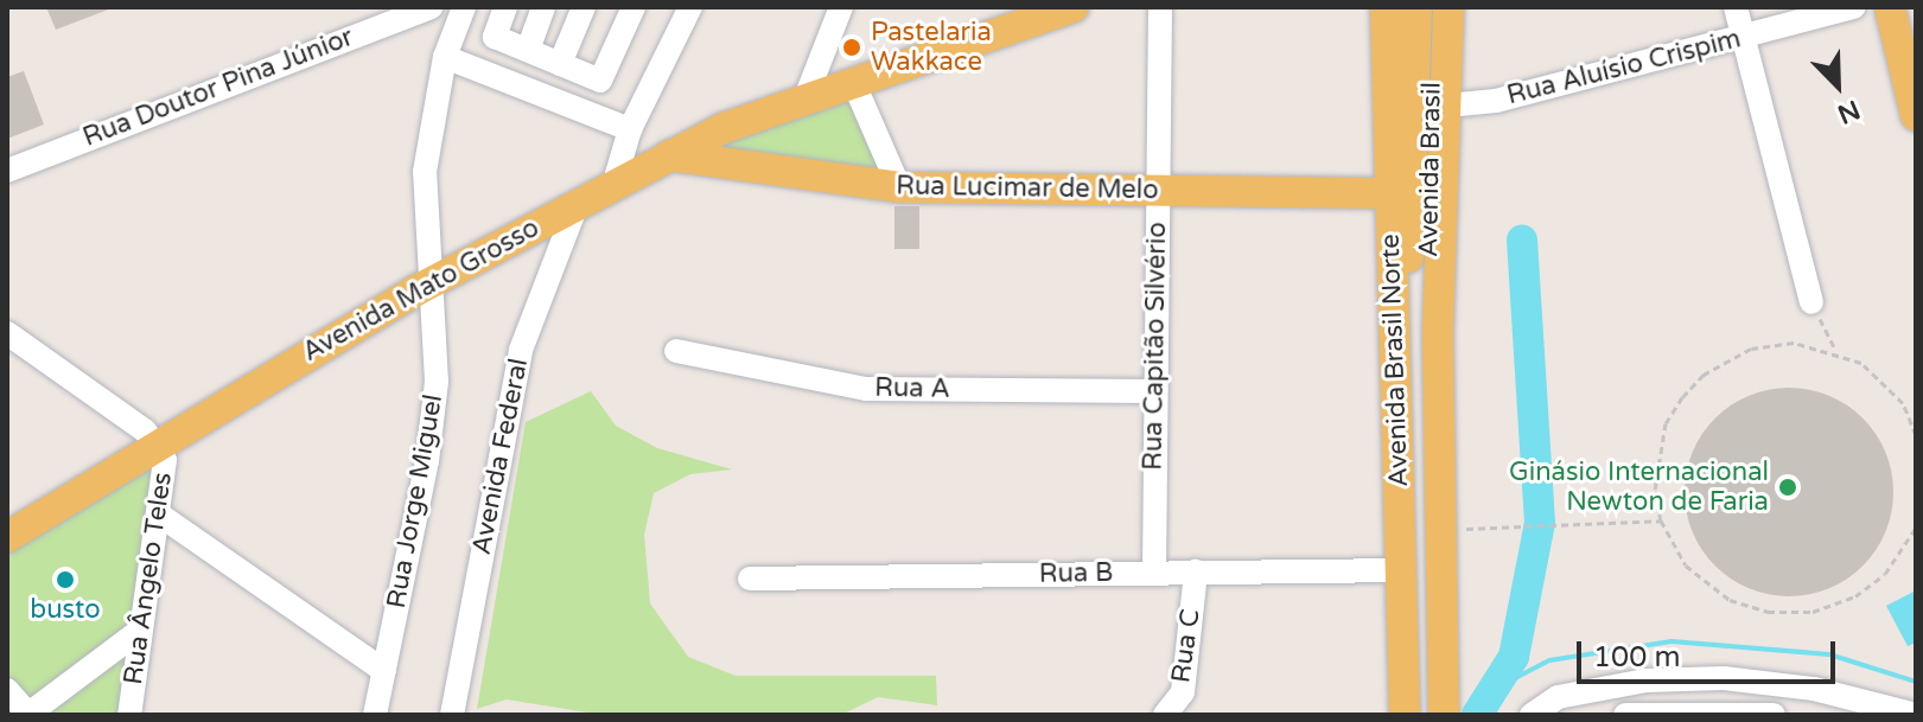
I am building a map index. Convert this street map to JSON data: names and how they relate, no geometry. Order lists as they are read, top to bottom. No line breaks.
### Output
{"streets":{"main road":["Avenida Brasil","Rua Lucimar de Melo","Avenida Mato Grosso","Avenida Brasil Norte"],"street":["Rua Aluísio Crispim","Rua Doutor Pina Júnior","Rua Capitão Silvério","Rua A","Avenida Federal","Rua Jorge Miguel","Rua B","Rua Ângelo Teles","Rua C"]},"crossings":[["Rua Aluísio Crispim","Avenida Brasil Norte"],["Avenida Brasil","Avenida Brasil Norte"],["Rua Lucimar de Melo","Avenida Mato Grosso"],["Rua Lucimar de Melo","Rua Capitão Silvério"],["Rua Lucimar de Melo","Avenida Brasil Norte"],["Avenida Mato Grosso","Avenida Federal"],["Avenida Mato Grosso","Rua Jorge Miguel"],["Avenida Mato Grosso","Rua Ângelo Teles"],["Rua Capitão Silvério","Rua A"],["Rua Capitão Silvério","Rua B"],["Avenida Brasil Norte","Rua B"],["Rua B","Rua C"]],"places":["Pastelaria Wakkace","Ginásio Internacional Newton de Faria","busto"],"scale_bar":"100 m","north":"bottom right"}
